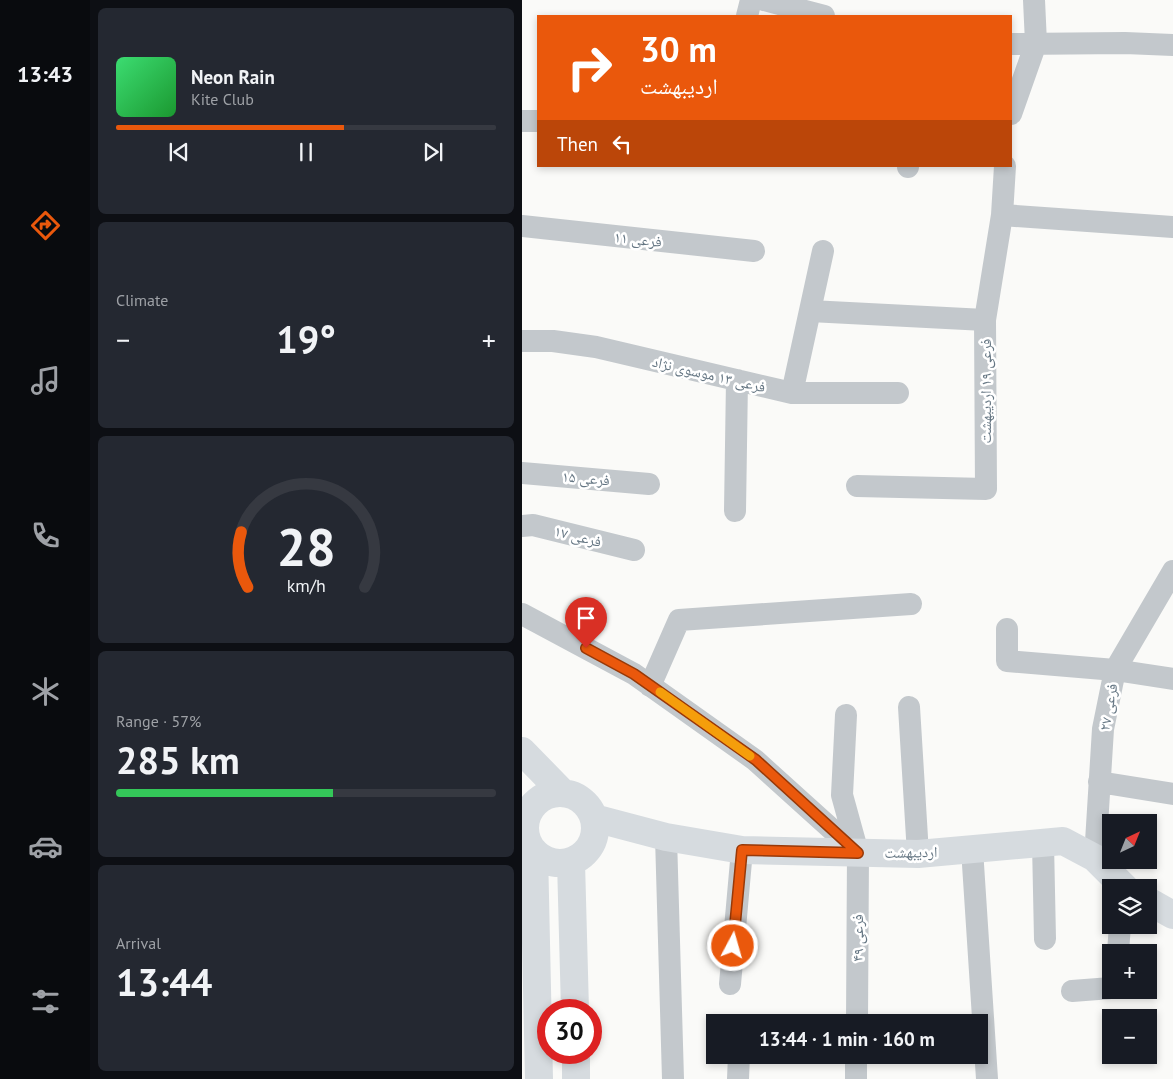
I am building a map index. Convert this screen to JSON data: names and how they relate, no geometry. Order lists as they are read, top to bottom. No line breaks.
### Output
{"streets":{"main road":["اردیبهشت"],"street":["فرعی ۱۱","فرعی ۱‍۳ موسوی نژاد","فرعی ۱۹ اردیبهشت","فرعی ۱۵","فرعی ۱۷","فرعی ۲۷","فرعی ۴۹"]},"crossings":[["فرعی ۲۷","اردیبهشت"],["اردیبهشت","فرعی ۴۹"]],"north":"top right","page":{"tabs":"13:43","turn":["30 m","اردیبهشت"],"song":["Neon Rain","Kite Club"],"then":"Then","tile":["Climate",["Range · 57%","285 km"],["Arrival","13:44"]],"heat":["−","19°","+"],"map_buttons":["+","−"],"limit":"30","trip":"13:44 · 1 min · 160 m","gauge":["28","km/h"]}}
